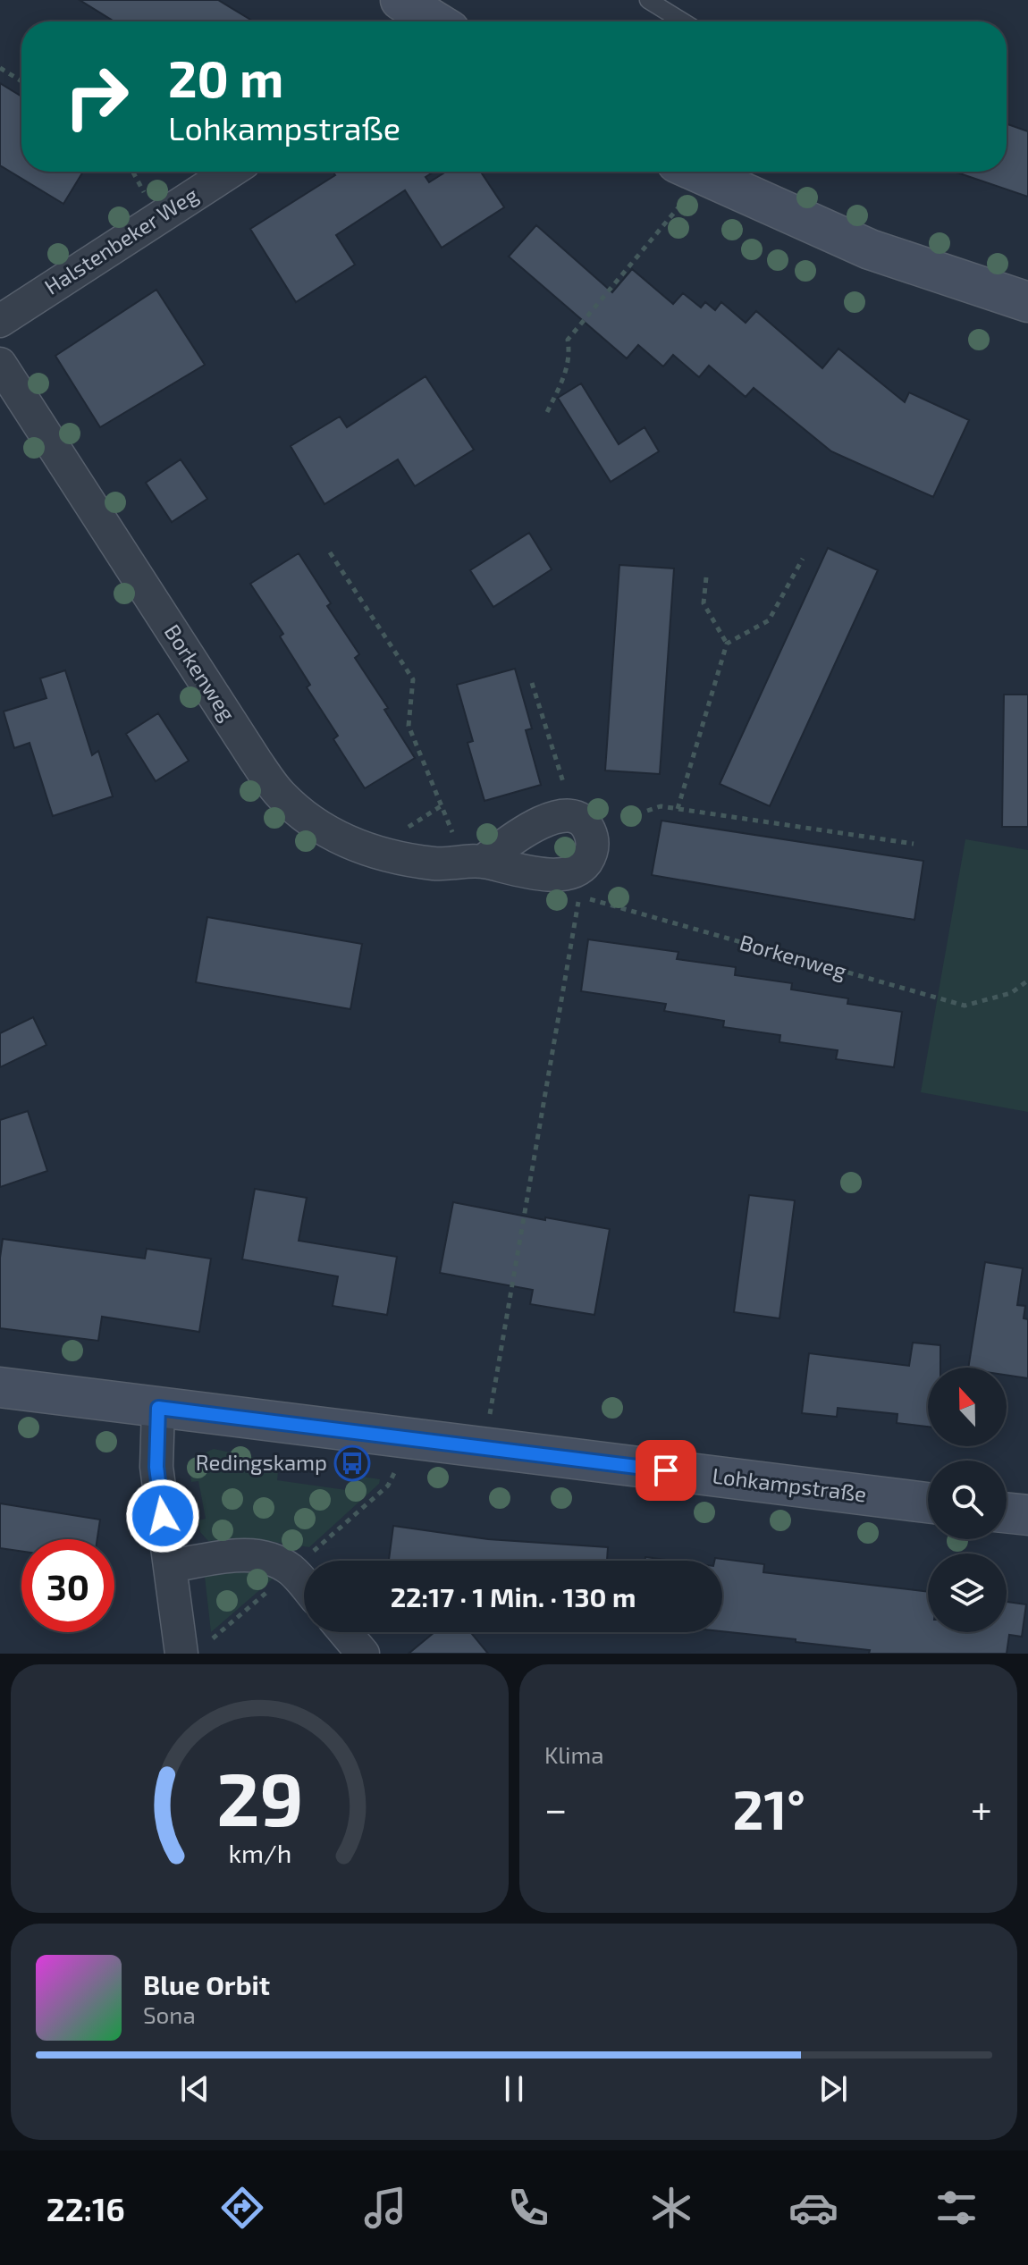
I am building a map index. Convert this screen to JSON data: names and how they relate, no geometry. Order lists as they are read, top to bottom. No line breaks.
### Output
{"streets":{"street":["Halstenbeker Weg","Borkenweg","Lohkampstraße"]},"places":{"bus stop":["Redingskamp"]},"north":"top","page":{"turn":["20 m","Lohkampstraße"],"limit":"30","trip":"22:17 · 1 Min. · 130 m","tile":"Klima","heat":["−","21°","+"],"song":["Blue Orbit","Sona"],"tabs":"22:16","gauge":["29","km/h"]}}
